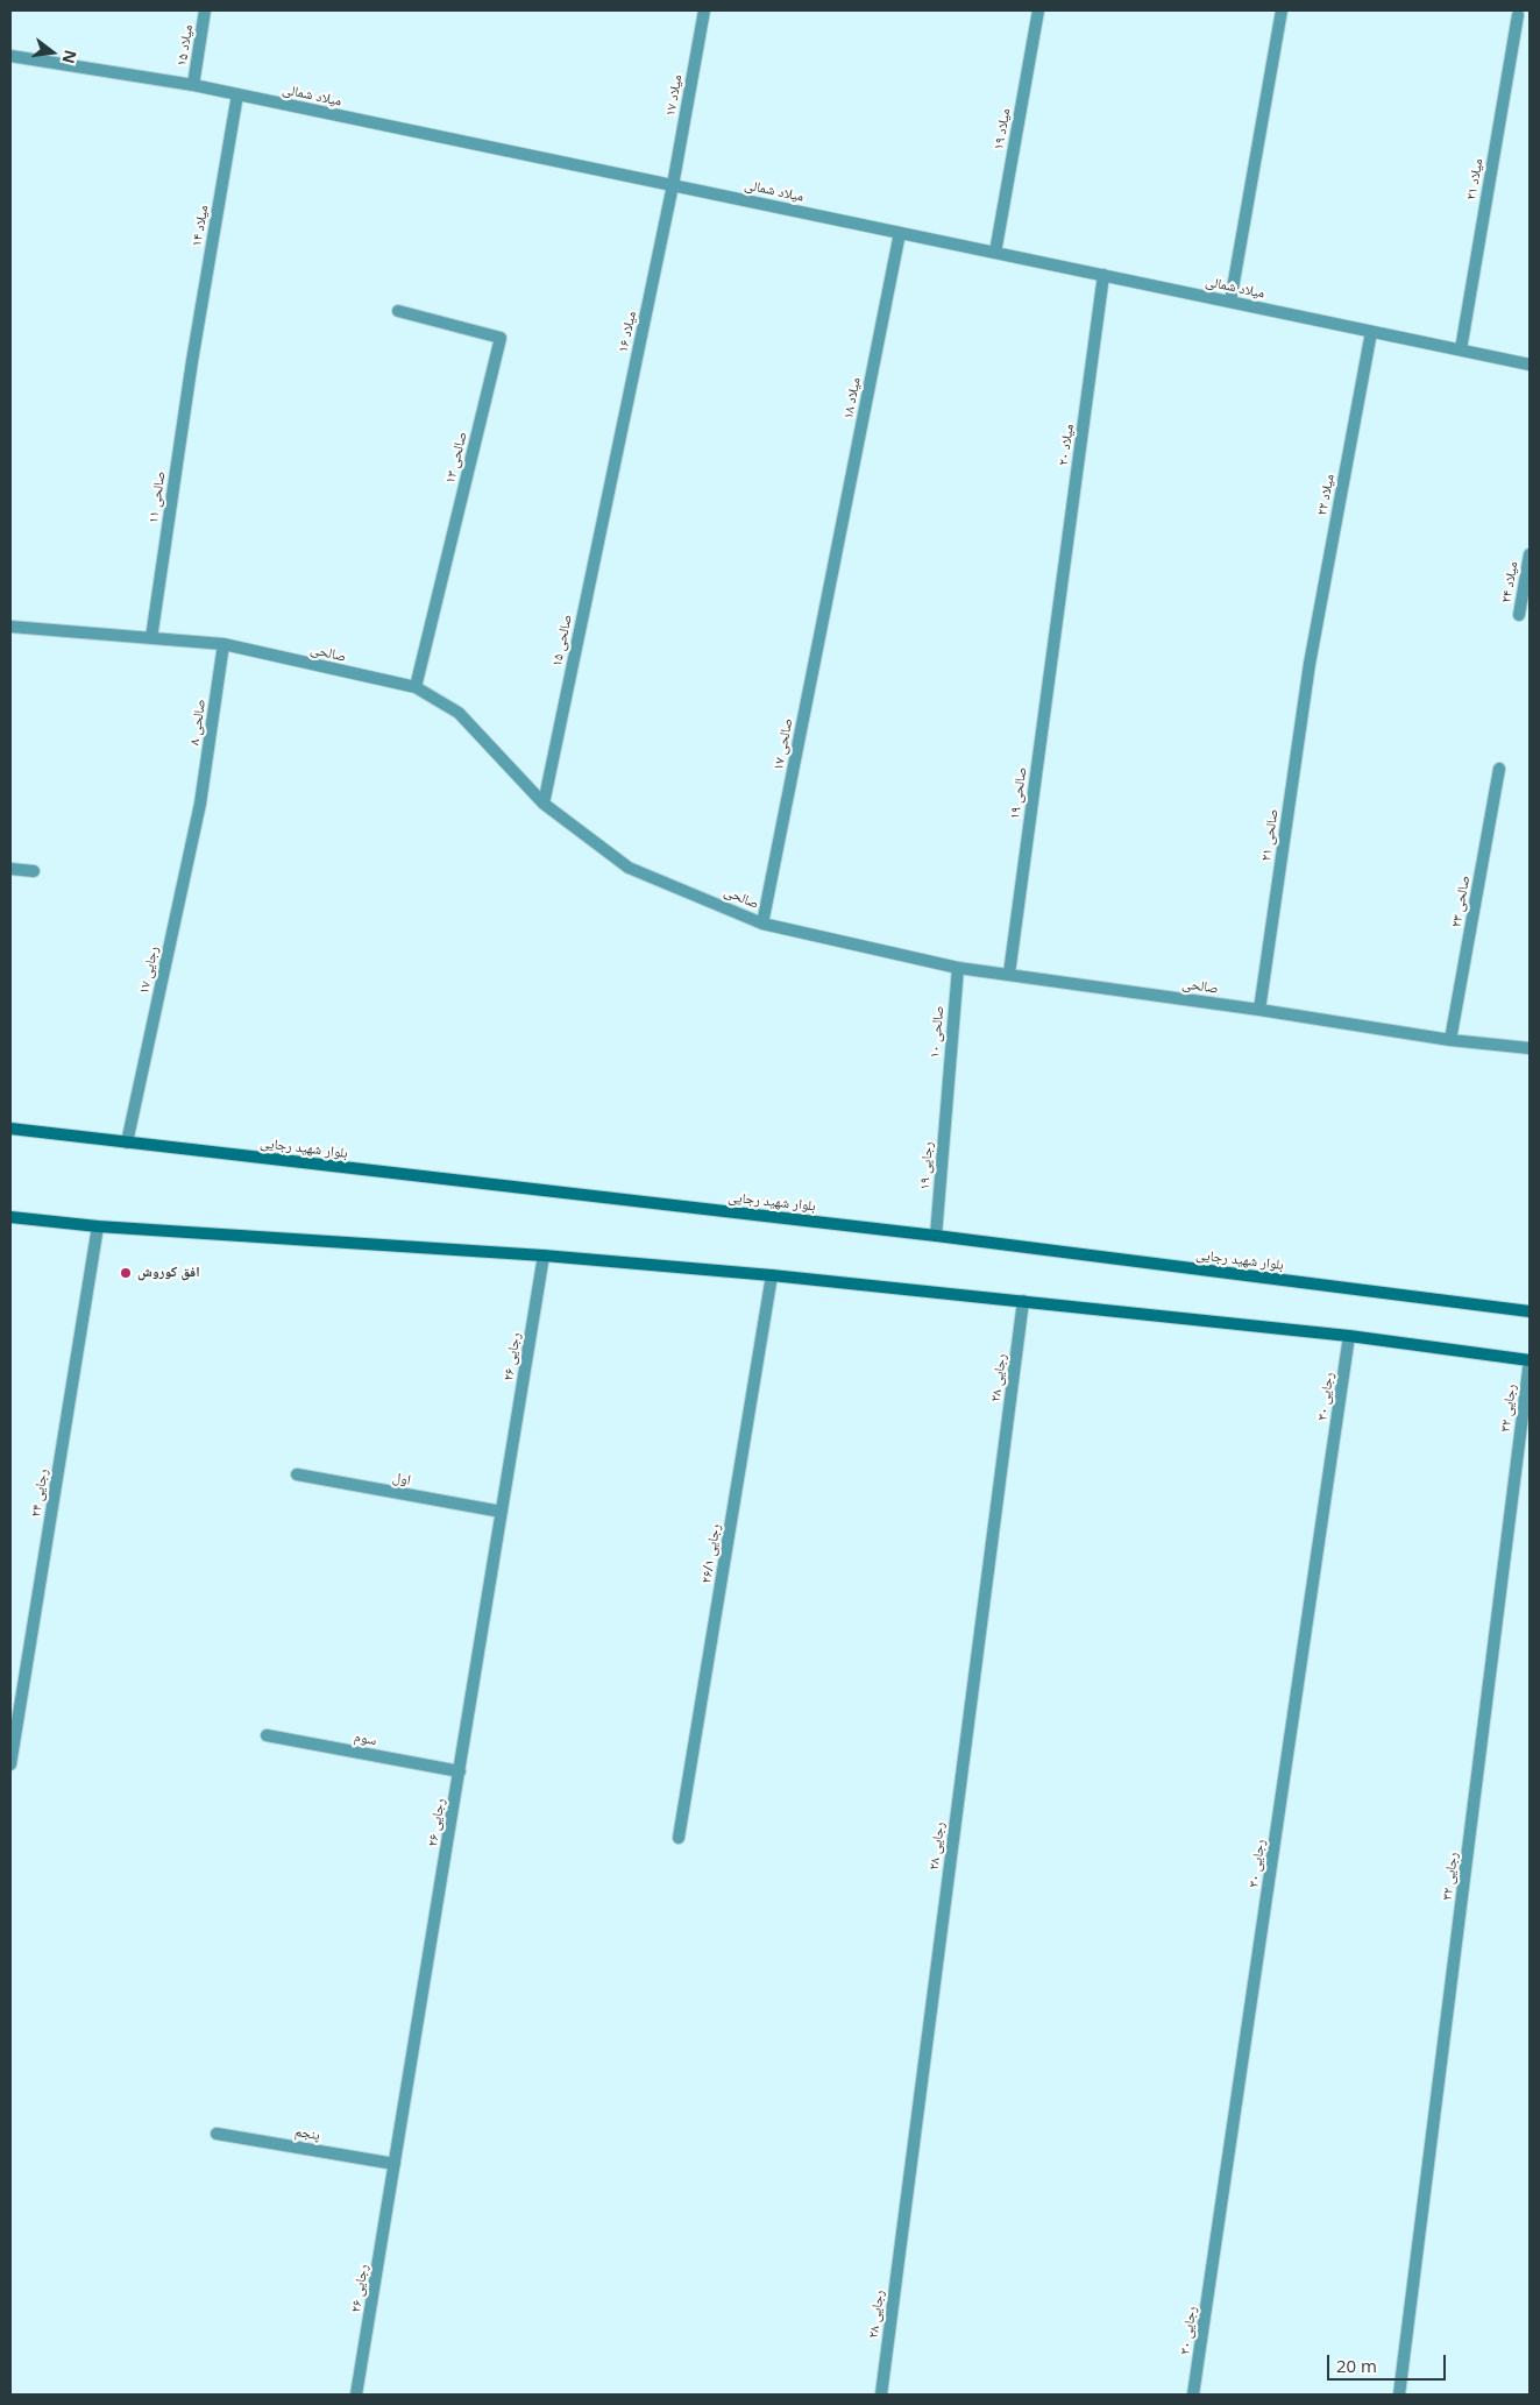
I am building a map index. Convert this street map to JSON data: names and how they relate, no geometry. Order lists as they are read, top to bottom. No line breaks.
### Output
{"streets":{"main road":["بلوار شهید رجایی"],"street":["میلاد ۱۵","میلاد شمالی","میلاد ۱۷","میلاد ۱۹","میلاد ۲۱","میلاد ۱۴","میلاد ۱۶","میلاد ۱۸","میلاد ۲۰","صالحی ۱۳","میلاد ۲۲","صالحی ۱۱","میلاد ۲۴","صالحی ۱۵","صالحی","صالحی ۸","صالحی ۱۷","صالحی ۱۹","صالحی ۲۱","صالحی ۲۳","رجایی ۱۷","صالحی ۱۰","رجایی ۱۹","رجایی ۲۶","رجایی ۲۸","رجایی ۳۰","رجایی ۳۲","اول","رجایی ۲۴","رجایی ۲۶/۱","سوم","پنجم"]},"crossings":[["میلاد ۱۵","میلاد شمالی"],["میلاد شمالی","میلاد ۱۷"],["میلاد شمالی","میلاد ۱۹"],["میلاد شمالی","میلاد ۲۱"],["میلاد شمالی","میلاد ۱۴"],["میلاد شمالی","میلاد ۱۶"],["میلاد شمالی","میلاد ۱۸"],["میلاد شمالی","میلاد ۲۰"],["میلاد شمالی","میلاد ۲۲"],["میلاد ۱۷","میلاد ۱۶"],["میلاد ۱۴","صالحی ۱۱"],["میلاد ۱۶","صالحی ۱۵"],["میلاد ۱۸","صالحی ۱۷"],["میلاد ۲۰","صالحی ۱۹"],["صالحی ۱۳","صالحی"],["میلاد ۲۲","صالحی ۲۱"],["صالحی ۱۱","صالحی"],["صالحی ۱۵","صالحی"],["صالحی","صالحی ۸"],["صالحی","صالحی ۱۷"],["صالحی","صالحی ۱۹"],["صالحی","صالحی ۲۱"],["صالحی","صالحی ۲۳"],["صالحی","صالحی ۱۰"],["صالحی ۸","رجایی ۱۷"],["رجایی ۱۷","بلوار شهید رجایی"],["صالحی ۱۰","رجایی ۱۹"],["بلوار شهید رجایی","رجایی ۱۹"],["رجایی ۲۶","اول"],["رجایی ۲۶","سوم"],["رجایی ۲۶","پنجم"]],"places":["افق کوروش"],"scale_bar":"20 m","north":"right"}
